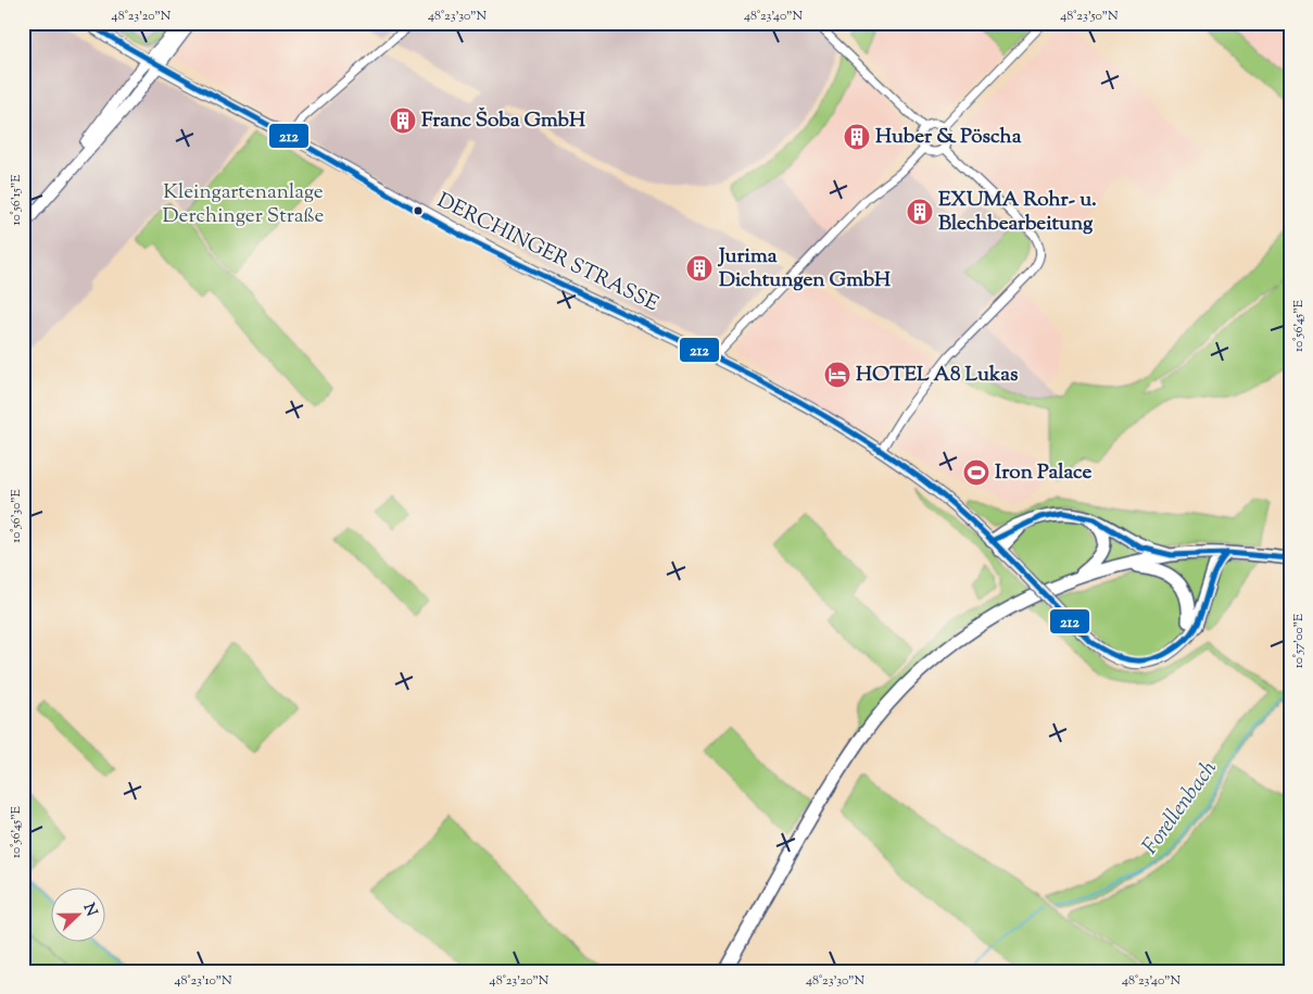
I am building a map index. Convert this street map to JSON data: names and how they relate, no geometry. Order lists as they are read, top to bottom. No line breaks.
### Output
{"streets":{"main road":["DERCHINGER STRASSE"]},"water":["Forellenbach"],"parks":["Kleingartenanlage Derchinger Straße"],"places":{"building":["Franc Šoba GmbH","Huber & Pöscha","EXUMA Rohr- u. Blechbearbeitung","Jurima Dichtungen GmbH"],"hotel":["HOTEL A8 Lukas"],"sports":["Iron Palace"]},"lines":["transit line 212"],"north":"right","coordinates":["48°23'20\"N","48°23'30\"N","48°23'40\"N","48°23'50\"N","10°56'15\"E","10°56'45\"E","10°56'30\"E","10°57'00\"E","48°23'10\"N"]}
